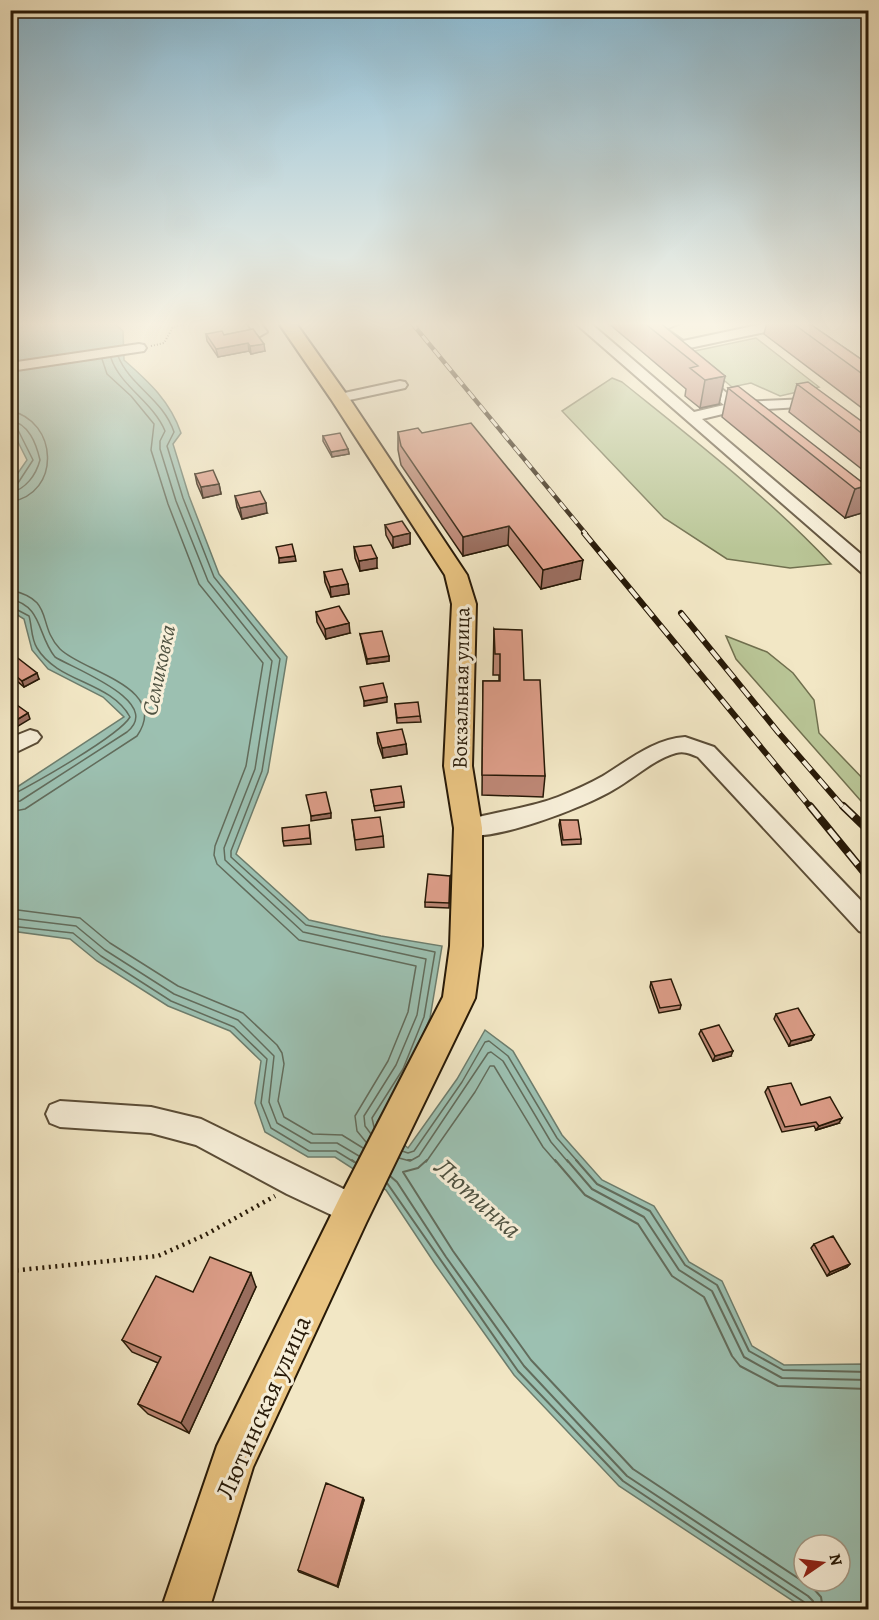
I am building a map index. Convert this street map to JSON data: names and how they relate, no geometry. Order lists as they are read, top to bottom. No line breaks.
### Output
{"streets":{"main road":["Вокзальная улица","Лютинская улица"]},"crossings":[["Вокзальная улица","Лютинская улица"]],"water":["Семиковка","Лютинка"],"north":"right"}
